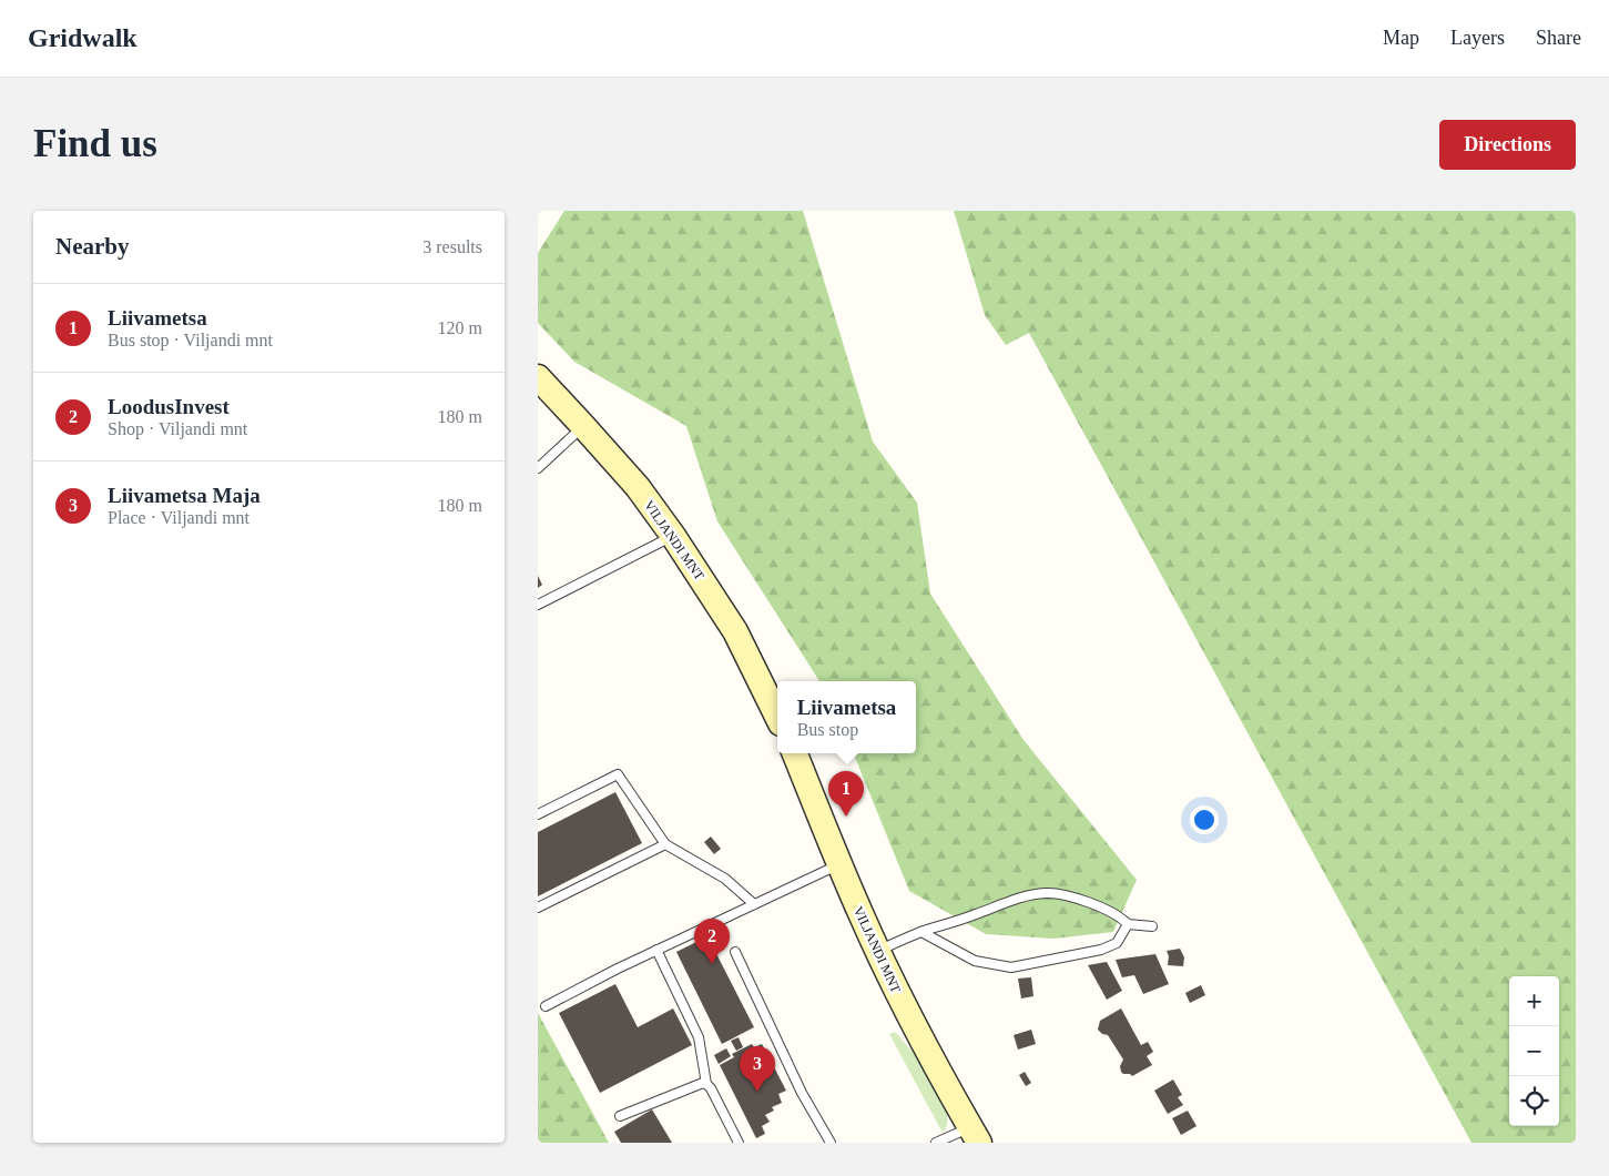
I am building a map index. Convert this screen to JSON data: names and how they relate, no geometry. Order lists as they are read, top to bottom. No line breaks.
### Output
{"streets":{"main road":["VILJANDI MNT"]},"page":{"header":"Gridwalk","nav":["Map","Layers","Share"],"buttons":"Directions","title":"Find us","heading":["Nearby","3 results"],"list":[{"mark":"1","name":"Liivametsa","note":"Bus stop · Viljandi mnt","value":"120 m"},{"mark":"2","name":"LoodusInvest","note":"Shop · Viljandi mnt","value":"180 m"},{"mark":"3","name":"Liivametsa Maja","note":"Place · Viljandi mnt","value":"180 m"}],"popup":["Liivametsa","Bus stop"],"pins":["1","2","3"],"map_buttons":["+","−"]}}
